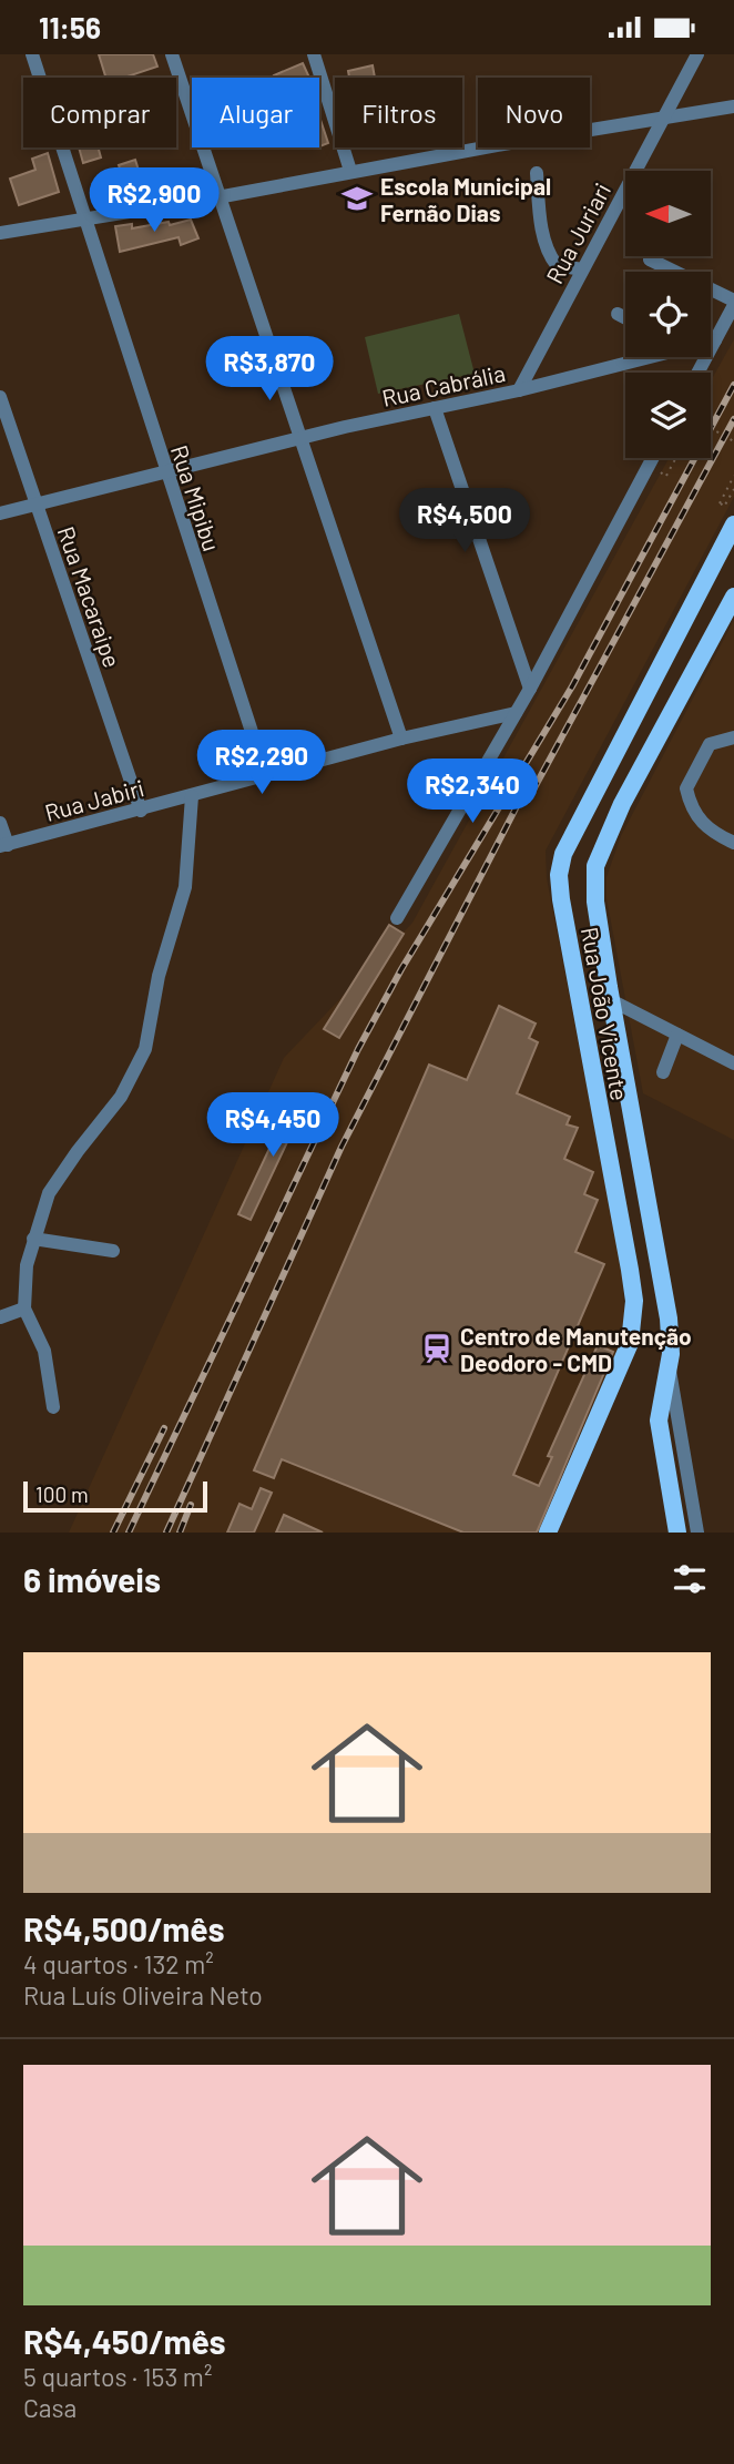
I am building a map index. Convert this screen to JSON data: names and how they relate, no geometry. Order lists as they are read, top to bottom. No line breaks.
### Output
{"streets":{"main road":["Rua João Vicente"],"street":["Rua Juriari","Rua Cabrália","Rua Mipibu","Rua Macaraipe","Rua Jabiri"]},"crossings":[["Rua Juriari","Rua Cabrália"],["Rua Cabrália","Rua Mipibu"],["Rua Cabrália","Rua Macaraipe"],["Rua Mipibu","Rua Jabiri"],["Rua Macaraipe","Rua Jabiri"]],"places":{"school or university":["Escola Municipal Fernão Dias"],"station":["Centro de Manutenção Deodoro - CMD"]},"scale_bar":"100 m","north":"left","page":{"status":"11:56","chip":["Comprar","Alugar","Filtros","Novo"],"price":["R$2,900","R$3,870","R$4,500","R$2,290","R$2,340","R$4,450"],"scale":"100 m","heading":"6 imóveis","list":[{"name":"R$4,500/mês","note":"4 quartos · 132 m² · Rua Luís Oliveira Neto"},{"name":"R$4,450/mês","note":"5 quartos · 153 m² · Casa"}]}}
